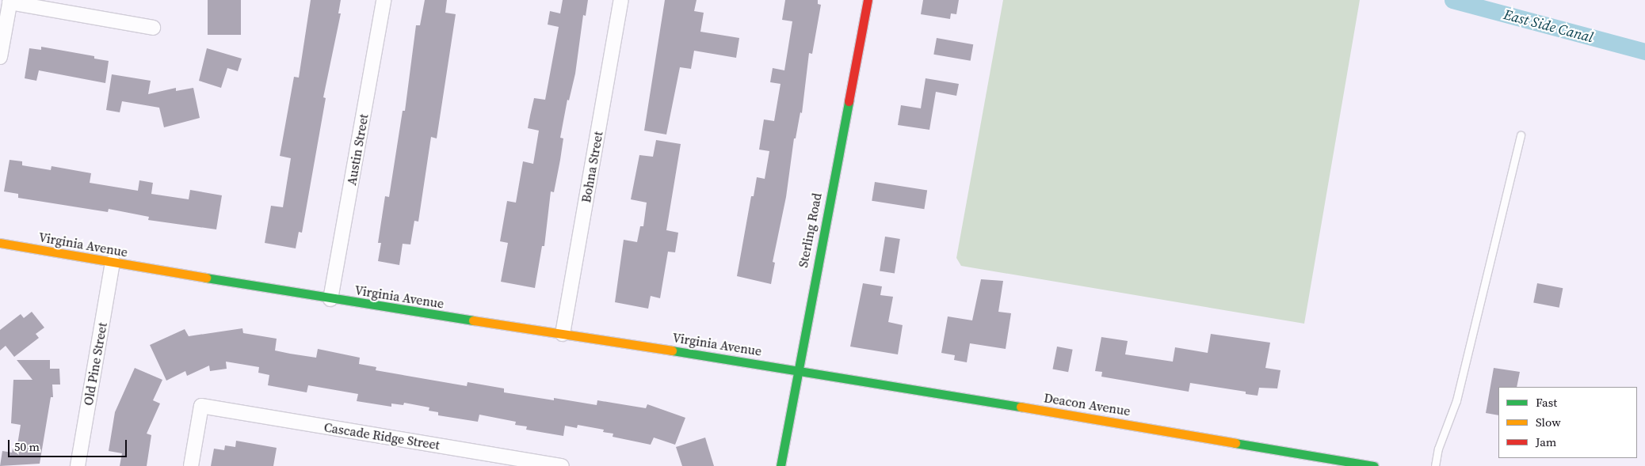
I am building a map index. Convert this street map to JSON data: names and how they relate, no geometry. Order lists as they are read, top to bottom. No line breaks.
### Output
{"streets":{"street":["Austin Street","Bohna Street","Sterling Road","Virginia Avenue","Old Pine Street","Deacon Avenue","Cascade Ridge Street"]},"crossings":[["Austin Street","Virginia Avenue"],["Bohna Street","Virginia Avenue"],["Sterling Road","Virginia Avenue"],["Sterling Road","Deacon Avenue"],["Virginia Avenue","Old Pine Street"],["Virginia Avenue","Deacon Avenue"]],"water":["East Side Canal"],"legend":["Fast","Slow","Jam"],"scale_bar":"50 m"}
